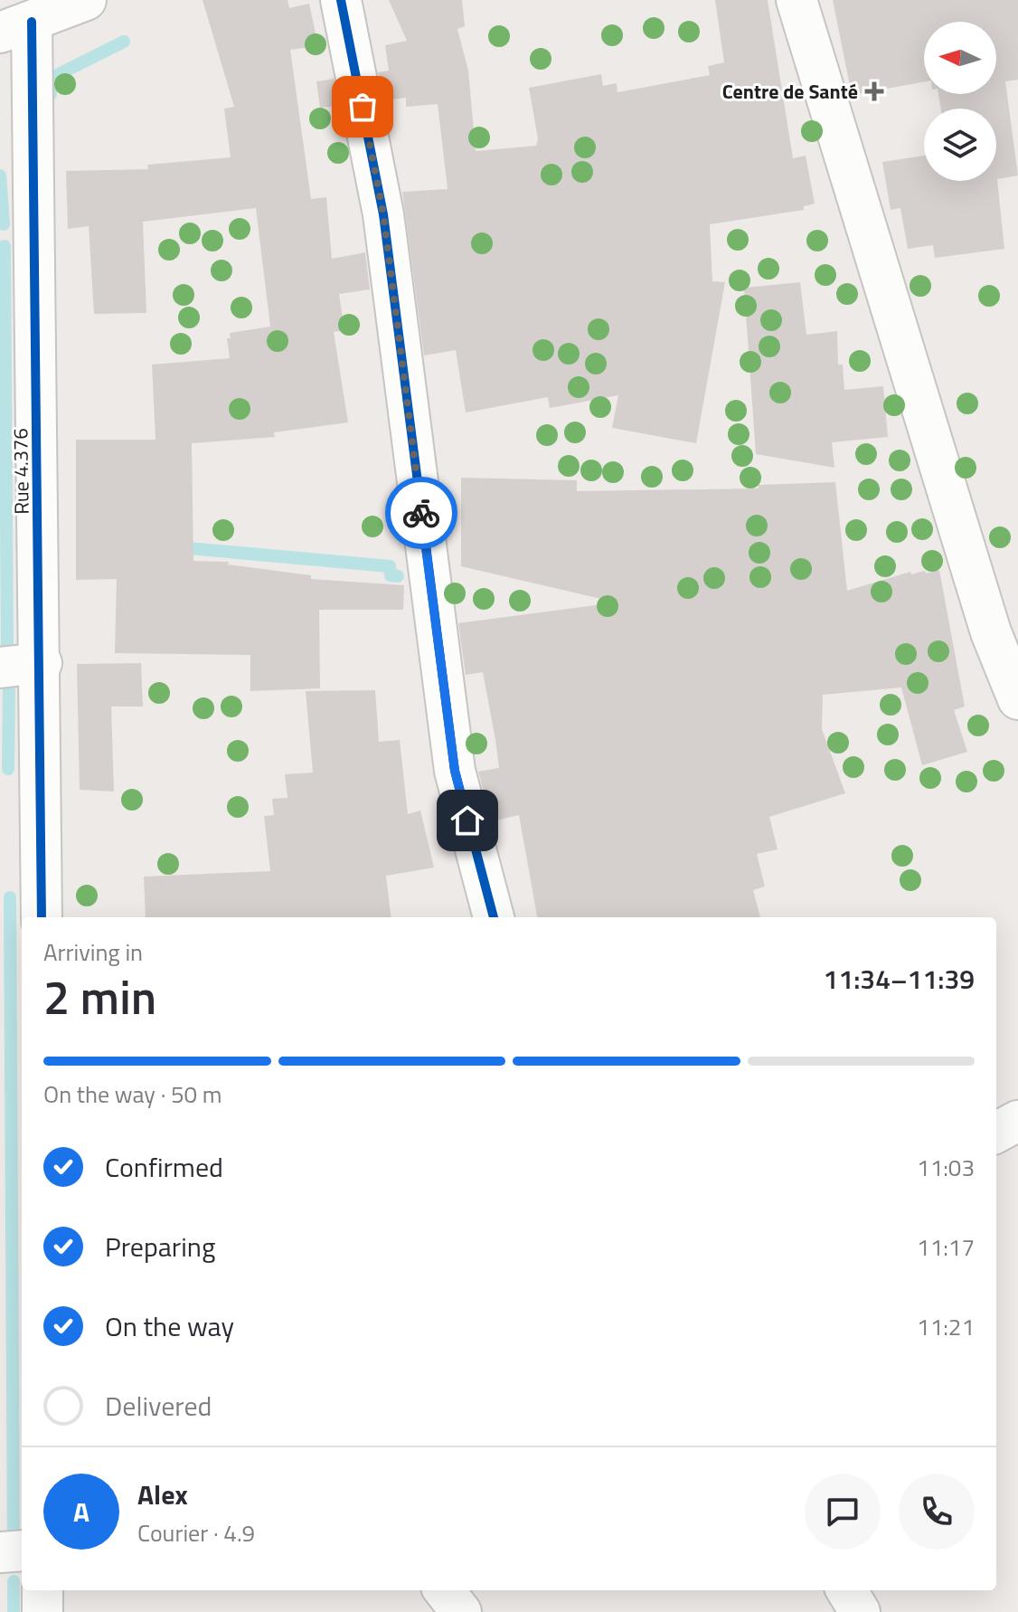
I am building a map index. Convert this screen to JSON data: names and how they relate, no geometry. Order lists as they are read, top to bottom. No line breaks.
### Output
{"streets":{"street":["Rue 4.376"]},"places":{"health":["Centre de Santé"]},"north":"left","page":{"heading":["2 min","Arriving in","11:34–11:39"],"panel":["Alex","Courier · 4.9"],"bar":"On the way · 50 m","list":[["Confirmed","11:03"],["Preparing","11:17"],["On the way","11:21"],"Delivered"],"round":"A"}}
